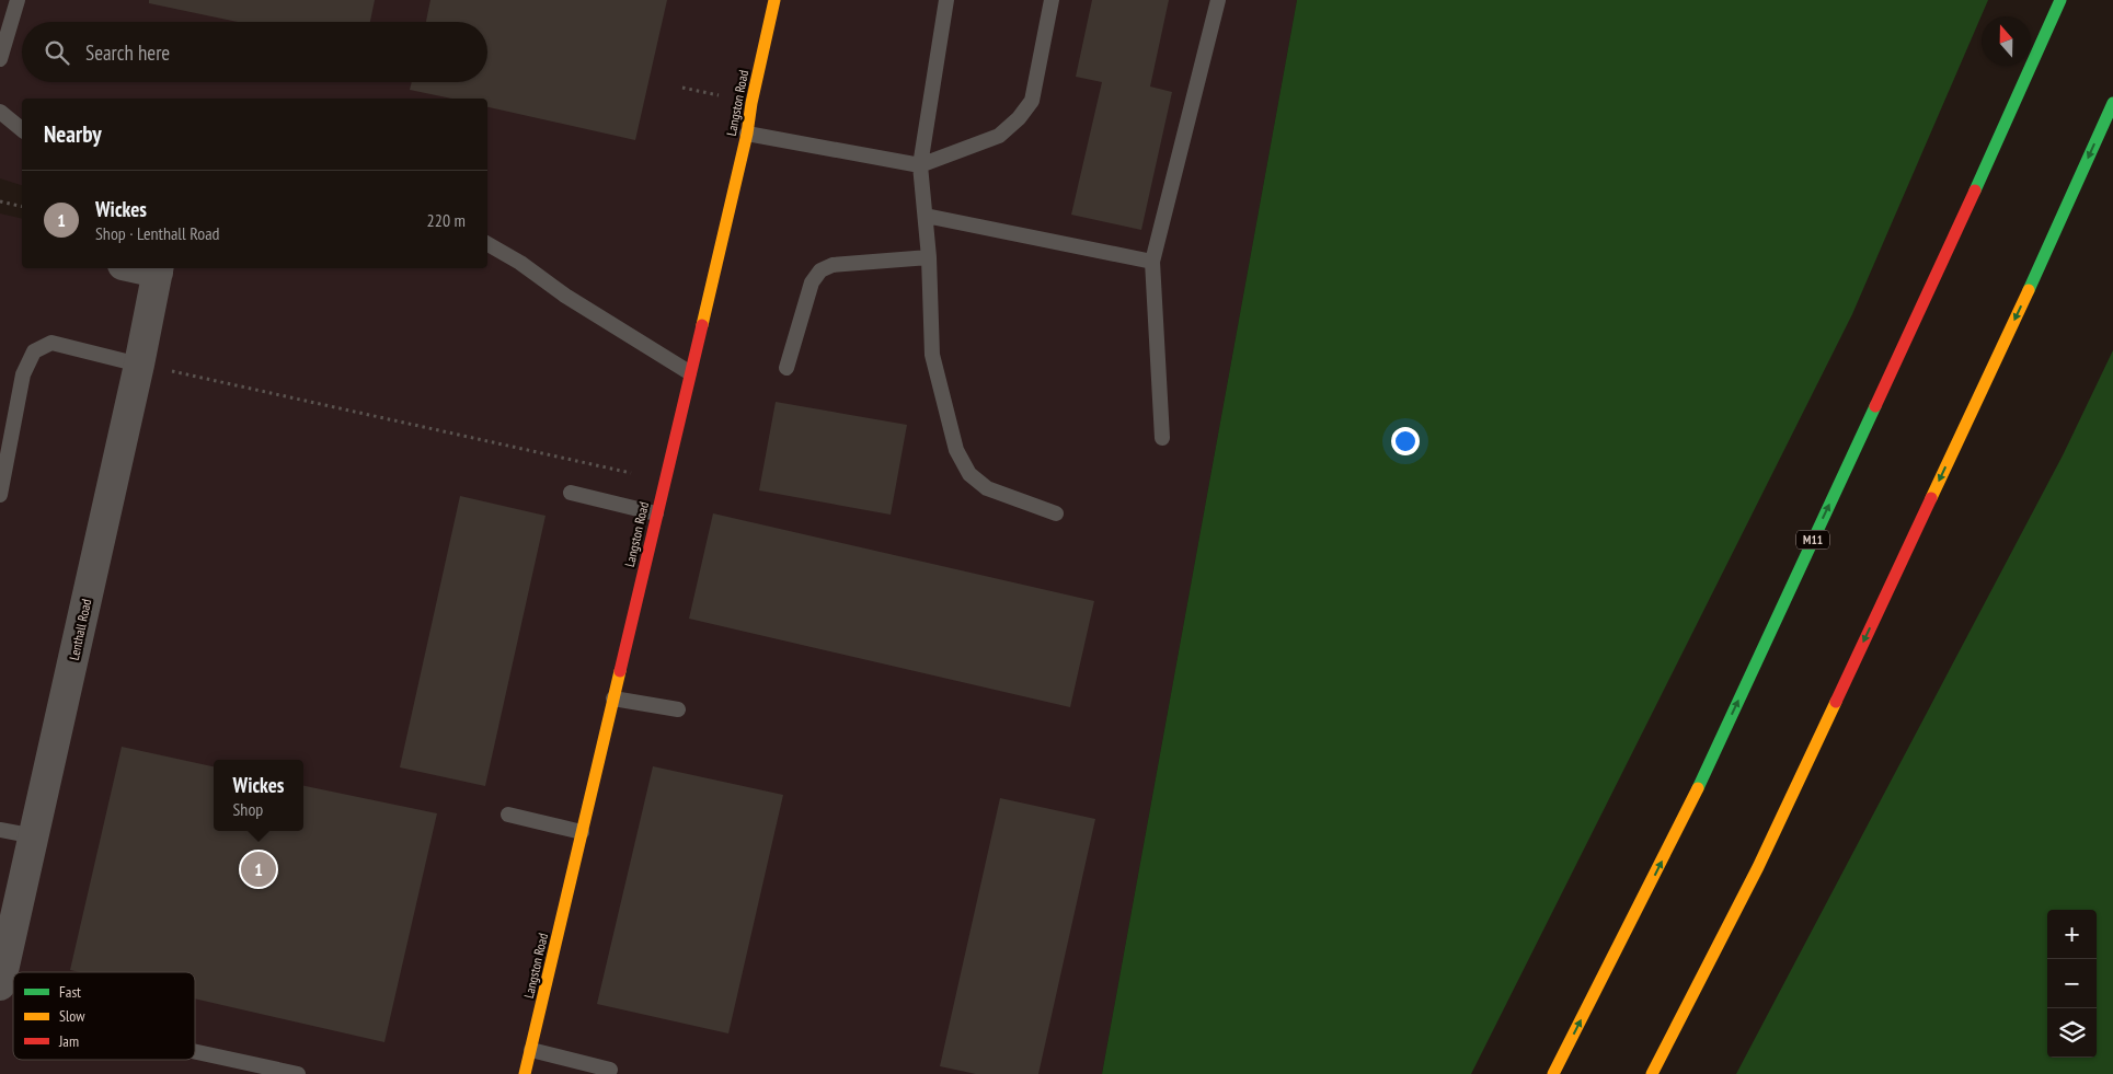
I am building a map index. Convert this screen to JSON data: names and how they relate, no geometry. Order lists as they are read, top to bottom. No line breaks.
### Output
{"streets":{"main road":["Langston Road","M11"],"street":["Lenthall Road"]},"legend":["Fast","Slow","Jam"],"north":"top","page":{"search":"Search here","heading":"Nearby","list":[{"mark":"1","name":"Wickes","note":"Shop · Lenthall Road","value":"220 m"}],"popup":["Wickes","Shop"],"pins":"1","map_buttons":["+","−"]}}
